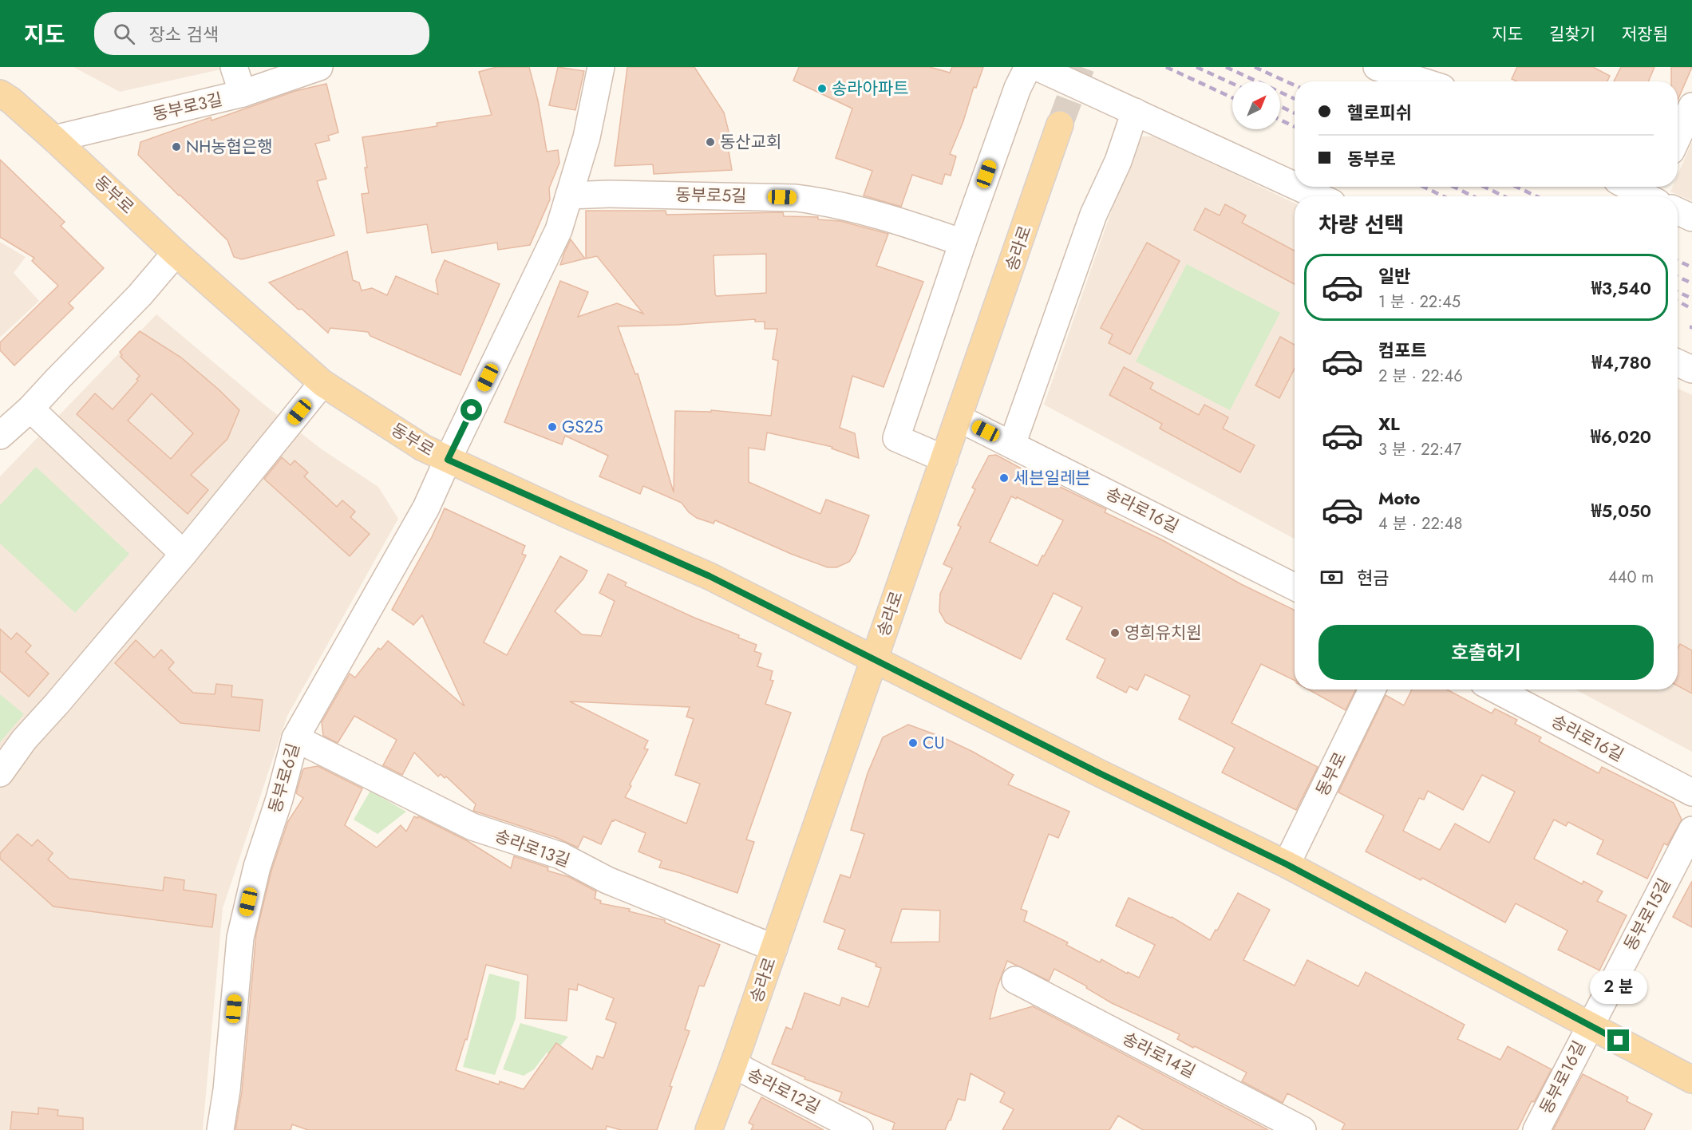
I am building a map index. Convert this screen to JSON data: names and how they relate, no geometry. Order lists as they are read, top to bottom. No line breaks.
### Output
{"streets":{"main road":["동부로","송라로"],"street":["동부로3길","동부로5길","송라로16길","동부로6길","송라로13길","동부로15길","송라로14길","동부로16길","송라로12길"]},"crossings":[["동부로3길","동부로"],["동부로","송라로"],["동부로","동부로6길"],["동부로","동부로15길"],["동부로","동부로16길"],["동부로5길","동부로6길"],["송라로","송라로16길"],["송라로","송라로13길"],["송라로","송라로12길"],["동부로6길","송라로13길"],["동부로15길","동부로16길"]],"places":["송라아파트","동산교회","NH농협은행","GS25","세븐일레븐","영희유치원","CU"],"north":"top right","page":{"header":"지도","search":"장소 검색","nav":["지도","길찾기","저장됨"],"banner":["헬로피쉬","동부로"],"heading":"차량 선택","list":[{"name":"일반","note":"1 분 · 22:45","value":"₩3,540"},{"name":"컴포트","note":"2 분 · 22:46","value":"₩4,780"},{"name":"XL","note":"3 분 · 22:47","value":"₩6,020"},{"name":"Moto","note":"4 분 · 22:48","value":"₩5,050"}],"pay":["현금","440 m"],"buttons":"호출하기","bubble":"2 분"}}
